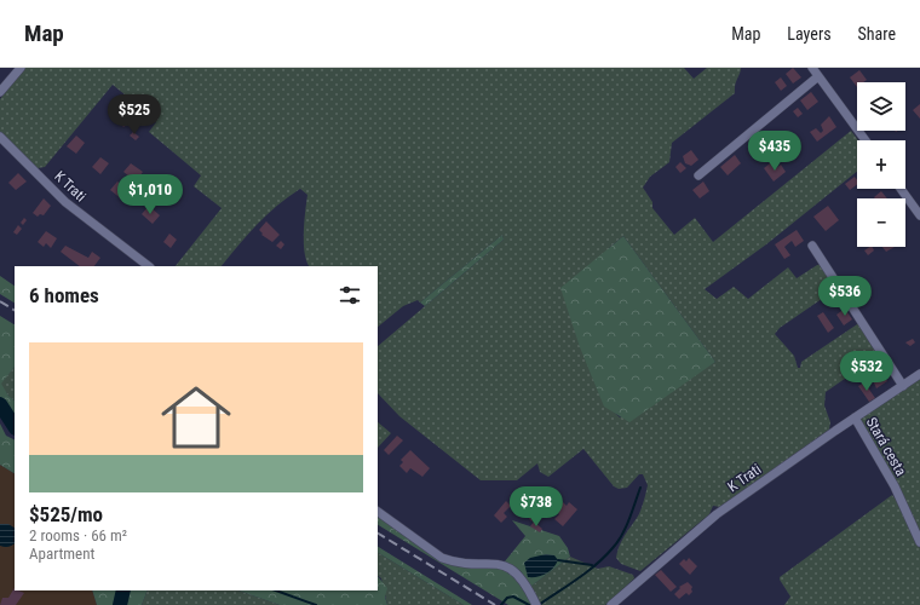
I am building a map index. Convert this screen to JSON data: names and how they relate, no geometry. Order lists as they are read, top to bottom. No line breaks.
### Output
{"streets":{"street":["K Trati","Stará cesta"]},"crossings":[["K Trati","Stará cesta"]],"page":{"header":"Map","nav":["Map","Layers","Share"],"map_buttons":["+","−"],"price":["$525","$435","$1,010","$536","$532","$738"],"heading":"6 homes","list":[{"name":"$525/mo","note":"2 rooms · 66 m² · Apartment"}]}}
